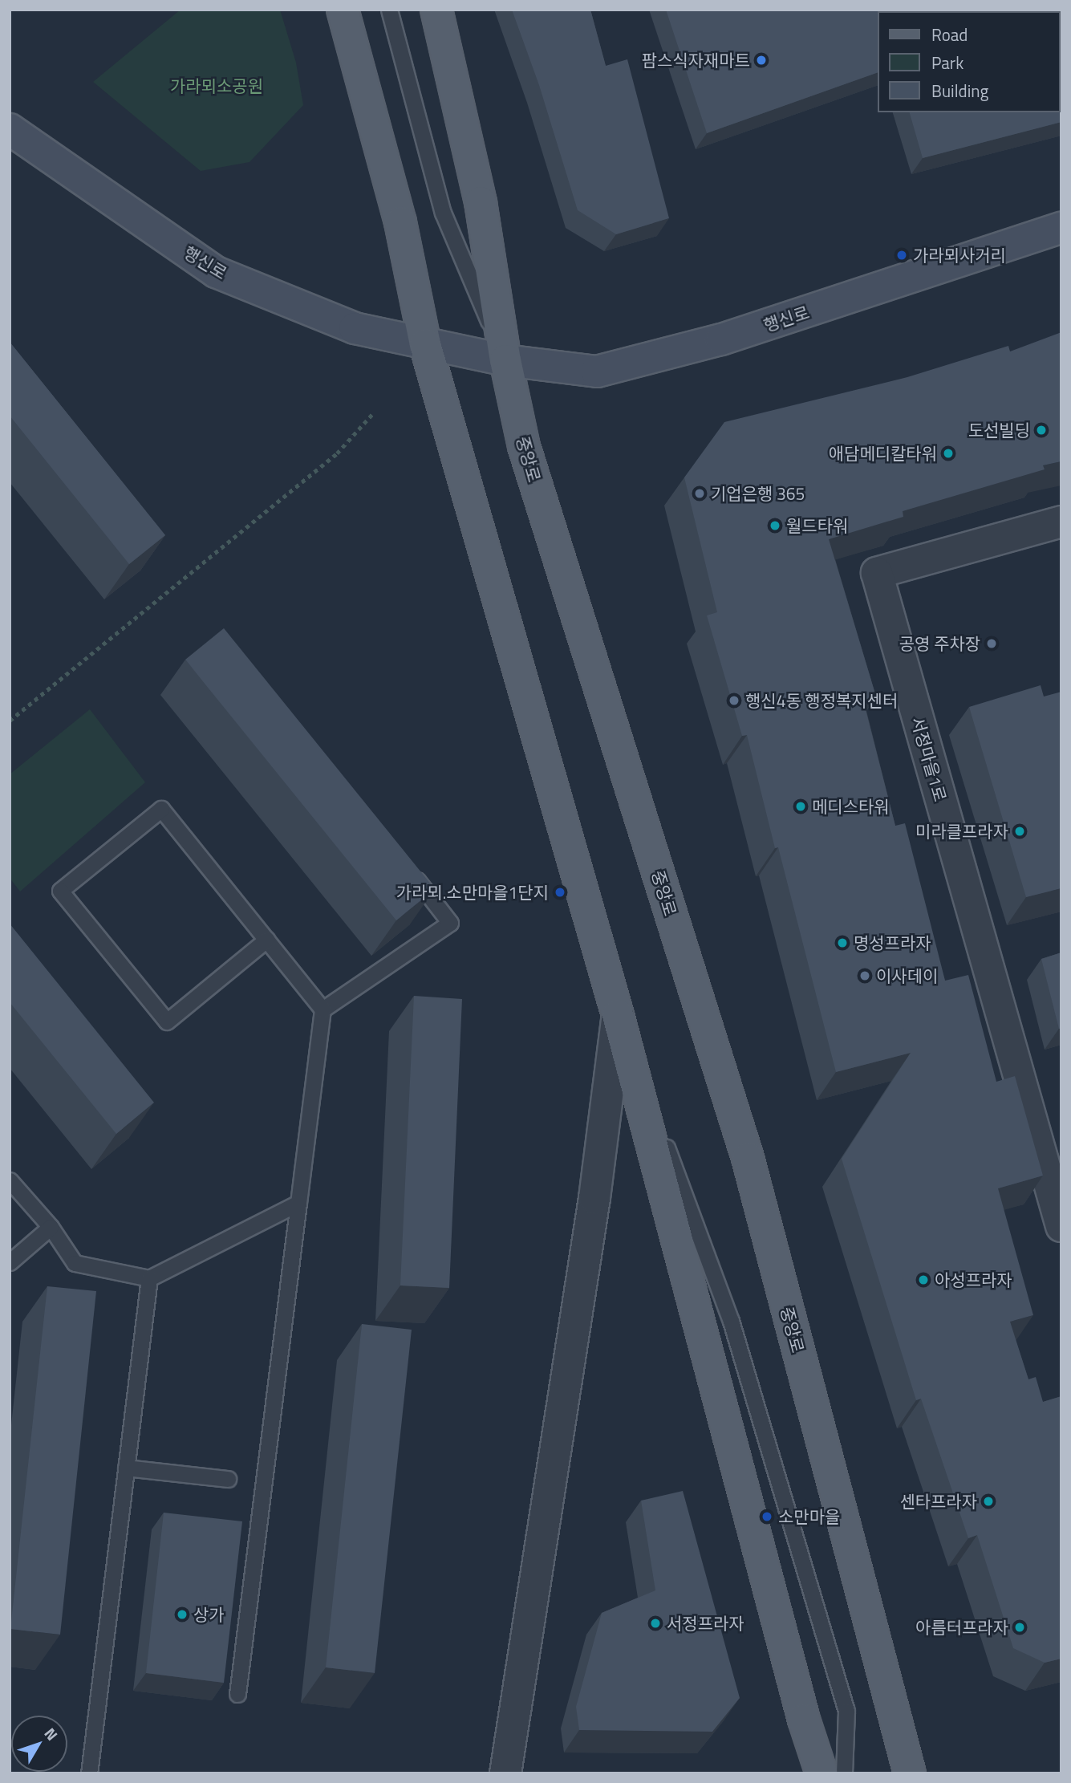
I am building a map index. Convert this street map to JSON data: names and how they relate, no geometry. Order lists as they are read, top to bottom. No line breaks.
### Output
{"streets":{"main road":["행신로","중앙로"],"street":["서정마을1로"]},"crossings":[["행신로","중앙로"]],"parks":["가라뫼소공원"],"places":["팜스식자재마트","가라뫼사거리","도선빌딩","애담메디칼타워","기업은행 365","월드타워","공영 주차장","행신4동 행정복지센터","메디스타워","미라클프라자","가라뫼.소만마을1단지","명성프라자","이사데이","아성프라자","센타프라자","소만마을","상가","서정프라자","아름터프라자"],"legend":["Road","Park","Building"],"north":"top right"}
